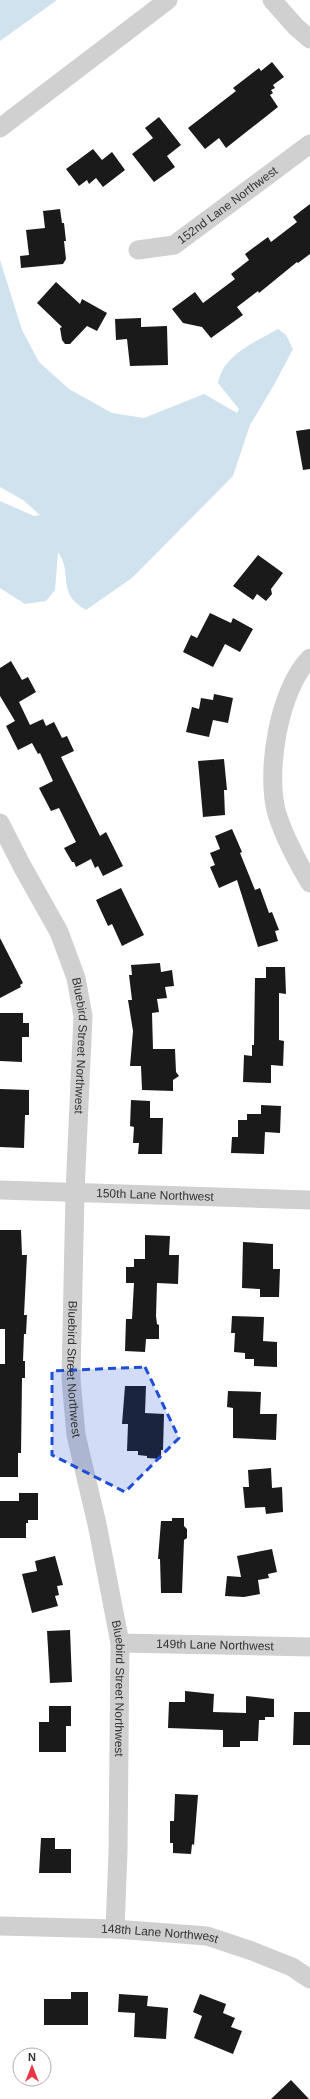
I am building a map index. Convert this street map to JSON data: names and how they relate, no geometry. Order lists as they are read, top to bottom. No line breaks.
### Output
{"streets":{"street":["152nd Lane Northwest","Bluebird Street Northwest","150th Lane Northwest","149th Lane Northwest","148th Lane Northwest"]},"crossings":[["Bluebird Street Northwest","150th Lane Northwest"],["Bluebird Street Northwest","149th Lane Northwest"],["Bluebird Street Northwest","148th Lane Northwest"]],"north":"top"}
